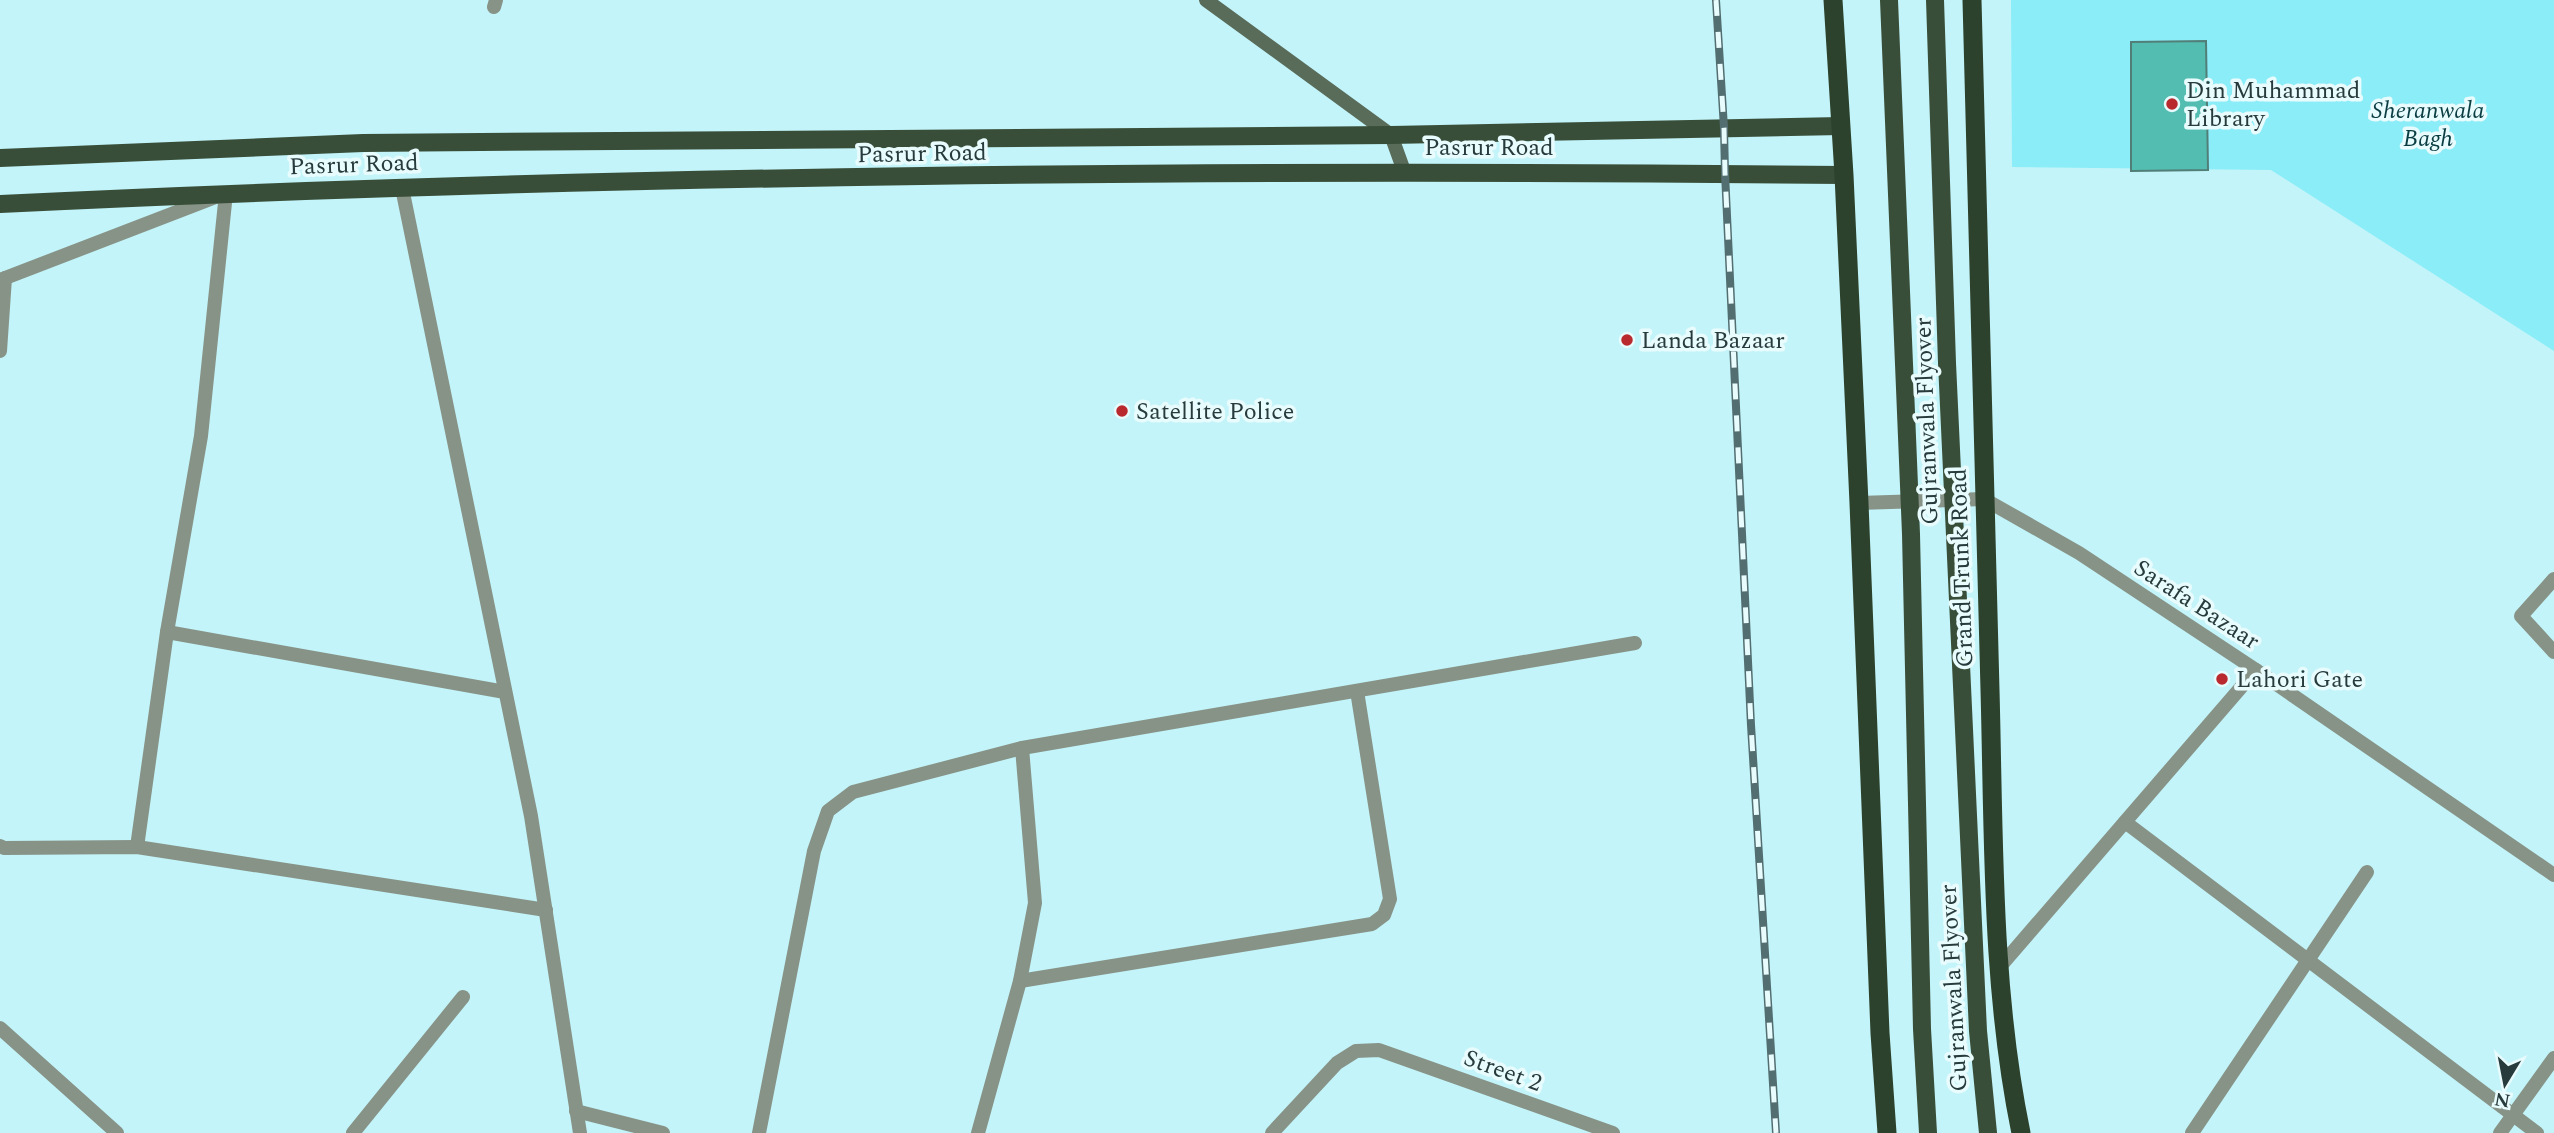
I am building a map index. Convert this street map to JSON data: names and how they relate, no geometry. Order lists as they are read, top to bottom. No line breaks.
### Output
{"streets":{"highway":["Grand Trunk Road"],"main road":["Pasrur Road","Gujranwala Flyover"],"street":["Sarafa Bazaar","Street 2"]},"crossings":[["Grand Trunk Road","Sarafa Bazaar"]],"parks":["Sheranwala Bagh"],"places":["Din Muhammad Library","Landa Bazaar","Satellite Police","Lahori Gate"],"north":"bottom"}
